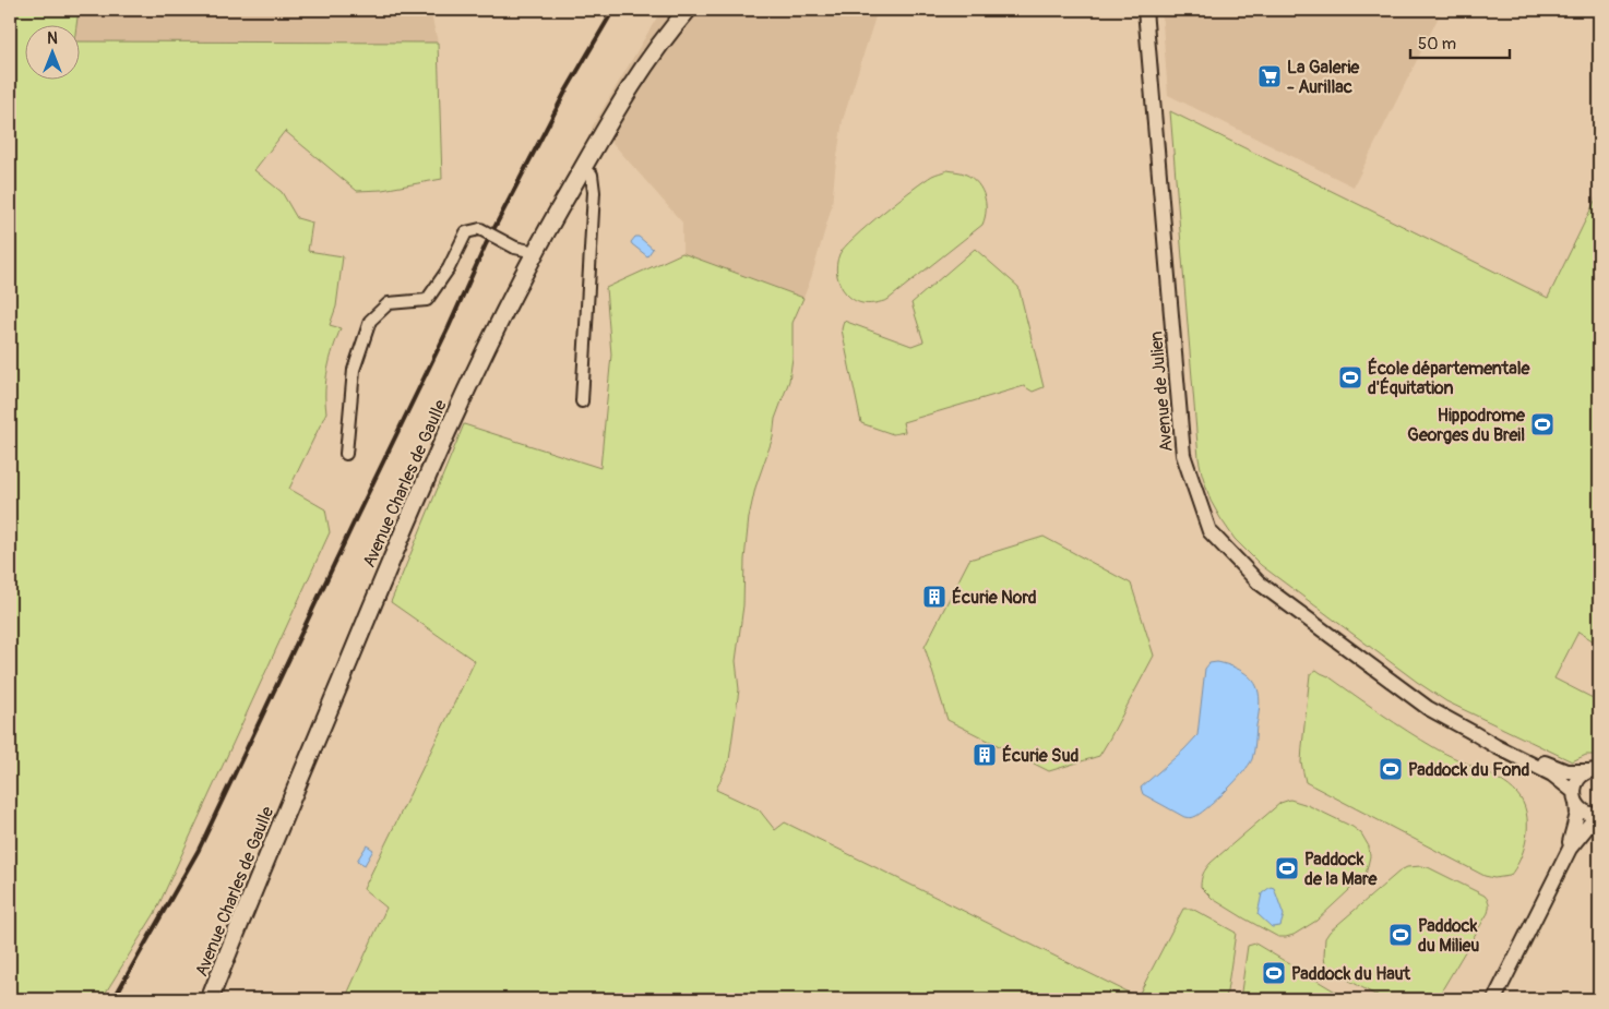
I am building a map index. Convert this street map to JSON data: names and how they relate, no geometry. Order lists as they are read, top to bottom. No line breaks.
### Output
{"streets":{"main road":["Avenue Charles de Gaulle"],"street":["Avenue de Julien"]},"places":{"supermarket":["La Galerie - Aurillac"],"sports":["École départementale d'Équitation","Hippodrome Georges du Breil","Paddock du Fond","Paddock de la Mare","Paddock du Milieu","Paddock du Haut"],"building":["Écurie Nord","Écurie Sud"]},"scale_bar":"50 m","north":"top"}
